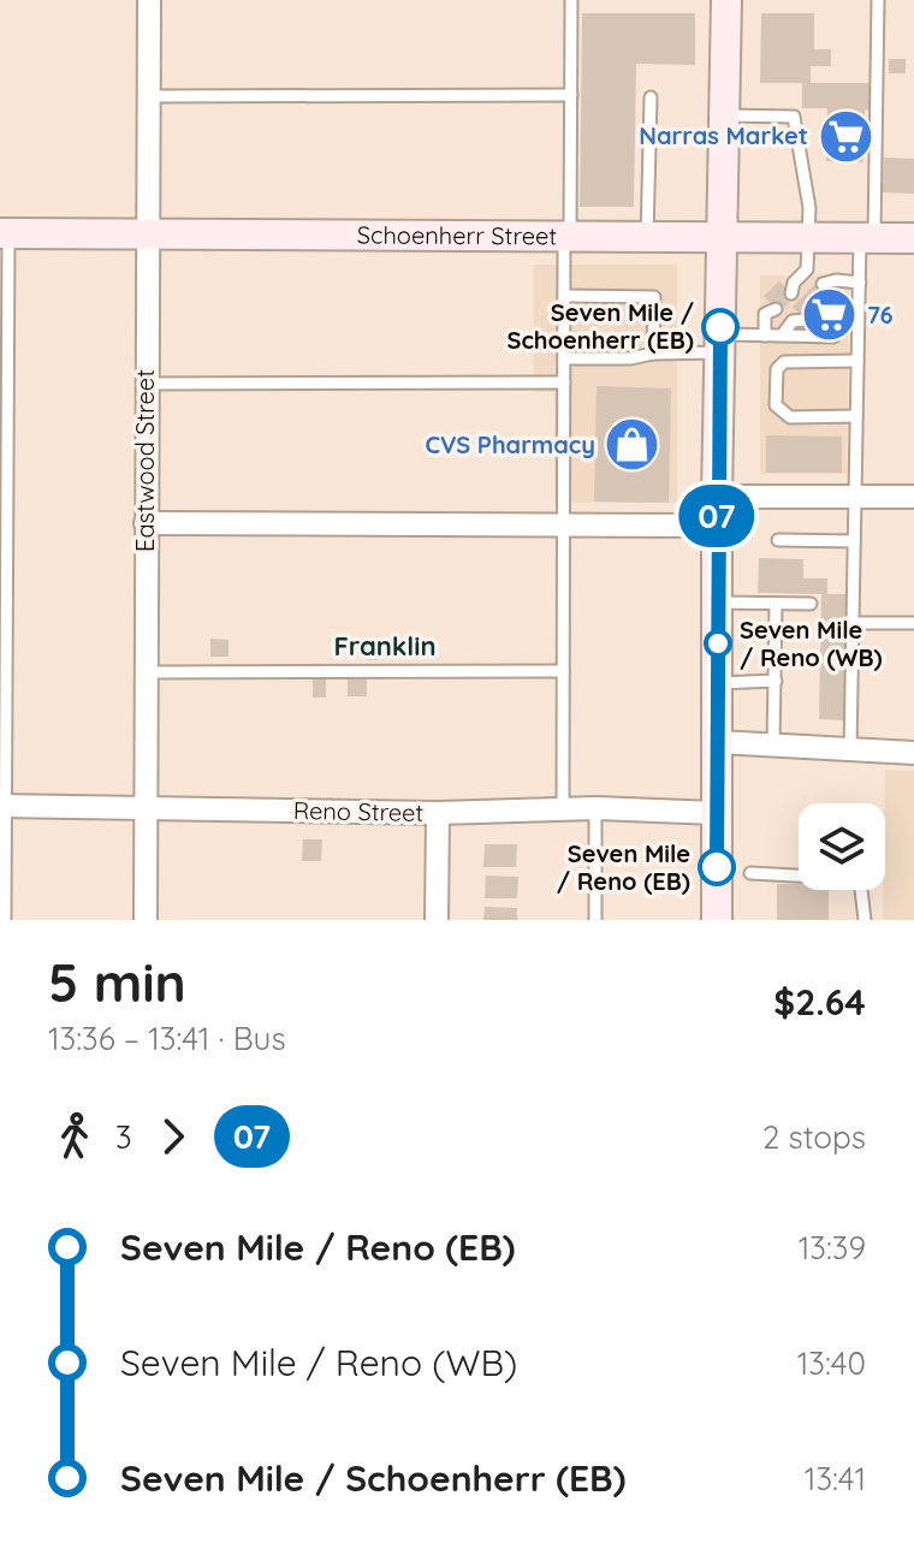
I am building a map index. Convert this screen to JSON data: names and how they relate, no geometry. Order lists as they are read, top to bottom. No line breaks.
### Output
{"streets":{"street":["Schoenherr Street","Eastwood Street","Reno Street"]},"crossings":[["Schoenherr Street","Eastwood Street"],["Eastwood Street","Reno Street"]],"districts":["Franklin"],"places":{"supermarket":["Narras Market","76"],"other":["Seven Mile / Schoenherr (EB)","Seven Mile / Reno (WB)","Seven Mile / Reno (EB)"],"shop":["CVS Pharmacy"]},"lines":["bus line 07"],"page":{"on_map":"07","heading":["5 min","13:36 – 13:41 · Bus","$2.64"],"legs":["3","07","2 stops"],"list":[{"name":"Seven Mile / Reno (EB)","value":"13:39"},{"name":"Seven Mile / Reno (WB)","value":"13:40"},{"name":"Seven Mile / Schoenherr (EB)","value":"13:41"}]}}
